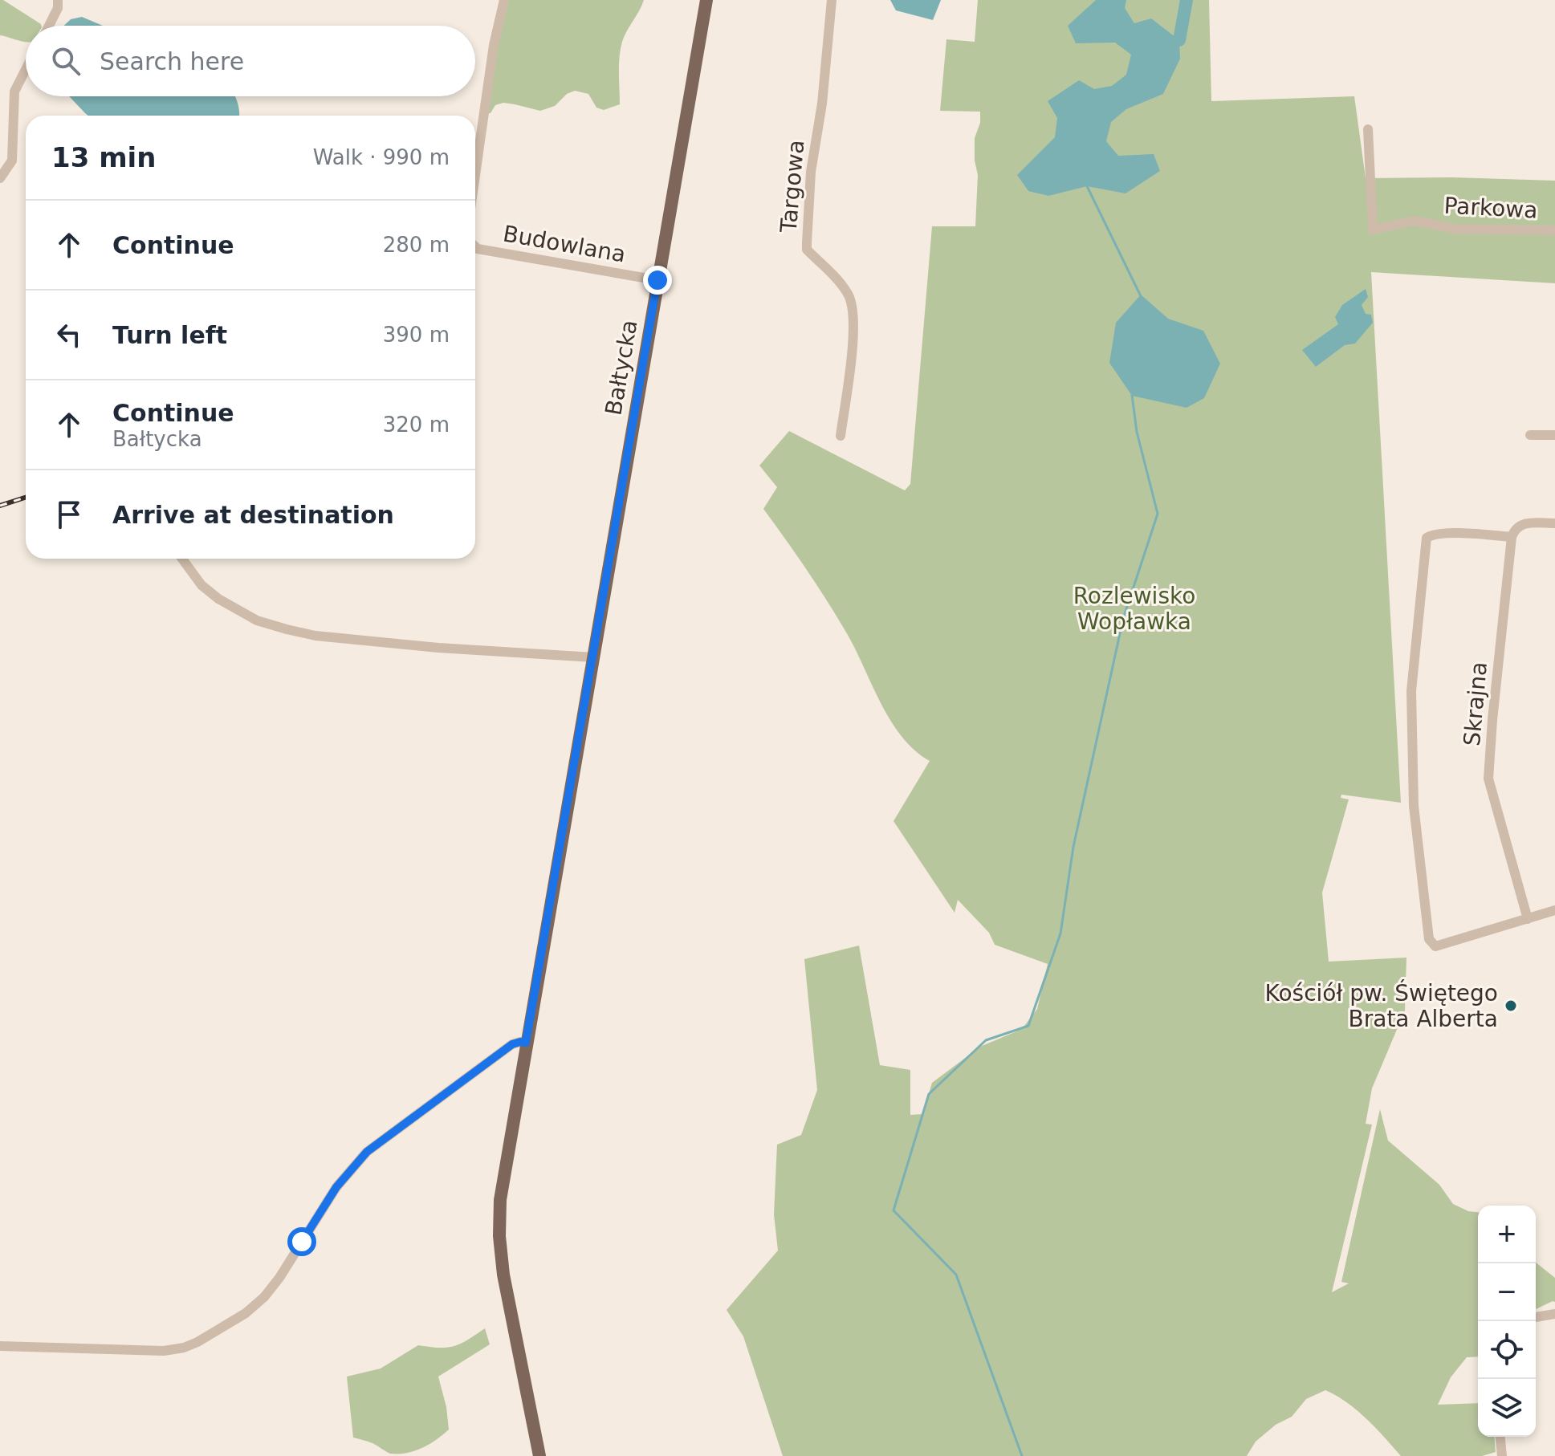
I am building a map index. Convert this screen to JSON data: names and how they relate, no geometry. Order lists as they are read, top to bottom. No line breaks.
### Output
{"streets":{"main road":["Bałtycka"],"street":["Targowa","Parkowa","Budowlana","Skrajna"]},"crossings":[["Budowlana","Bałtycka"]],"parks":["Rozlewisko Wopławka"],"places":["Kościół pw. Świętego Brata Alberta"],"page":{"search":"Search here","heading":["13 min","Walk · 990 m"],"list":[["Continue","280 m"],["Turn left","390 m"],["Continue","Bałtycka","320 m"],"Arrive at destination"],"map_buttons":["+","−"]}}
